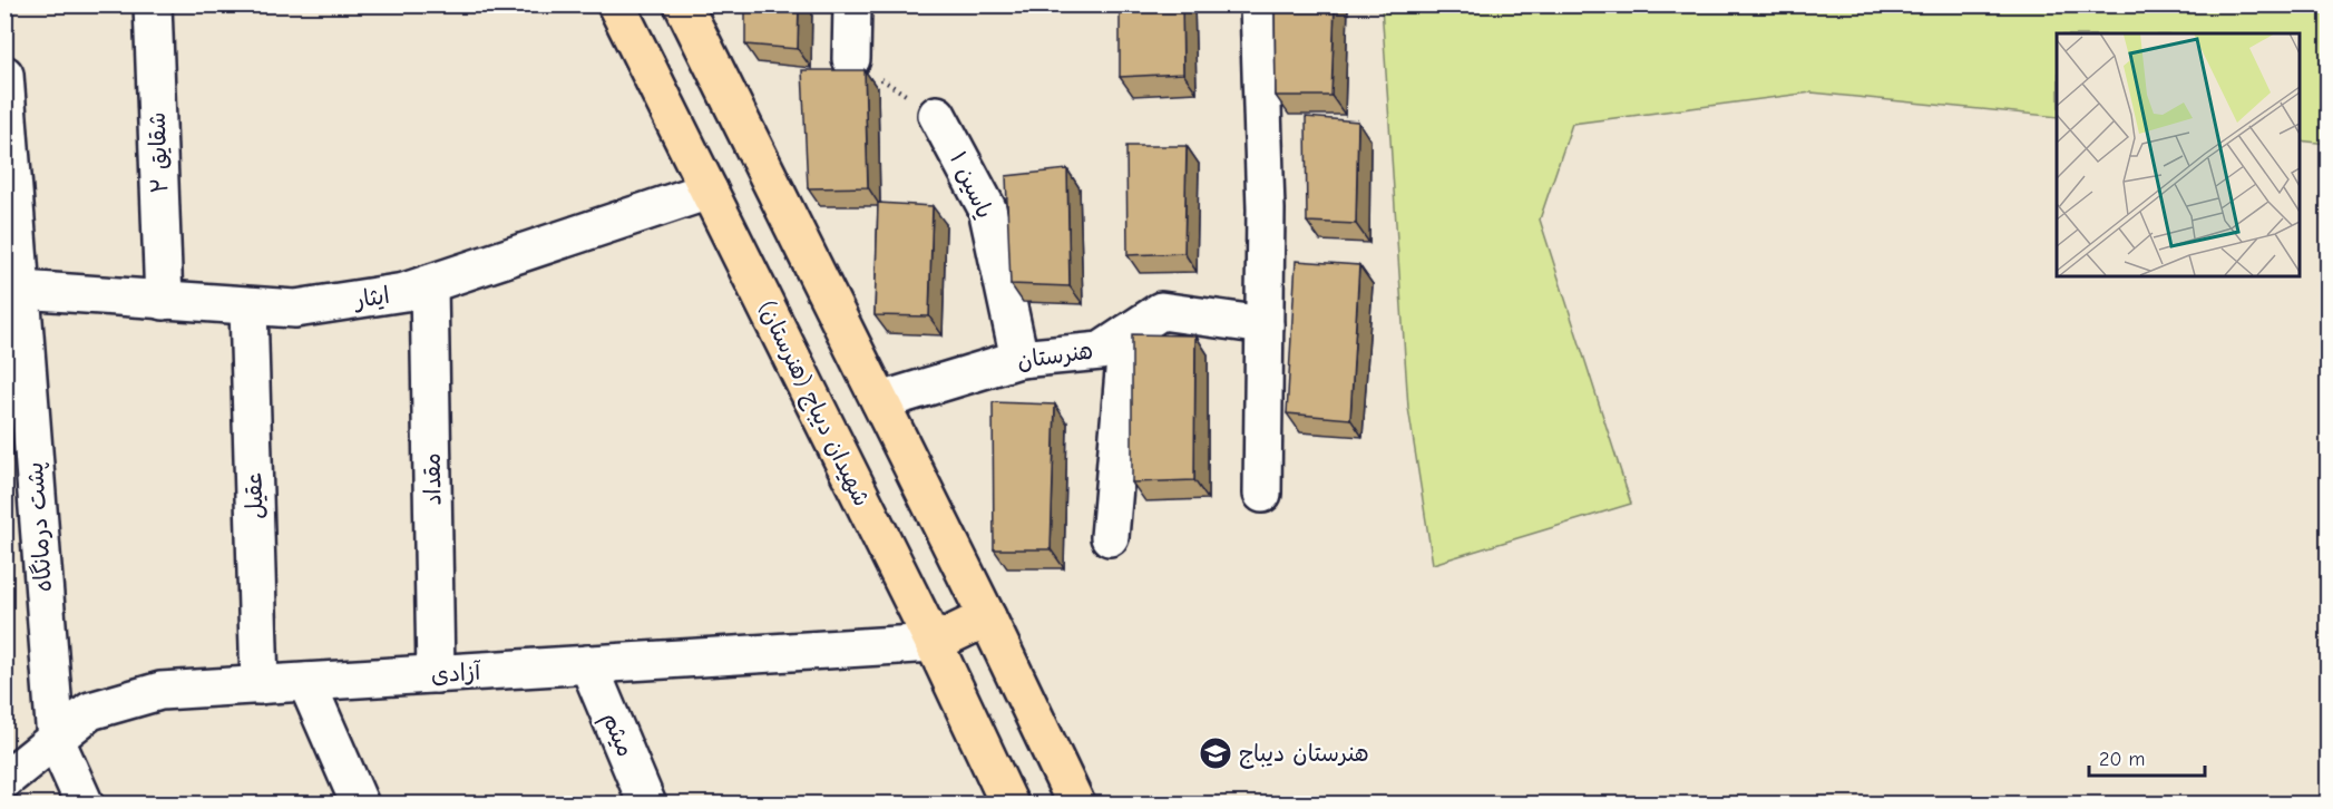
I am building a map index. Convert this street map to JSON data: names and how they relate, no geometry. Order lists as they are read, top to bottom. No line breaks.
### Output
{"streets":{"main road":["شهیدان دیباج (هنرستان)"],"street":["شقایق ۲","یاسین ۱","ایثار","هنرستان","مقداد","عقیل","پشت درمانگاه","آزادی","میثم"]},"crossings":[["شقایق ۲","ایثار"],["یاسین ۱","هنرستان"],["ایثار","شهیدان دیباج (هنرستان)"],["ایثار","مقداد"],["ایثار","عقیل"],["ایثار","پشت درمانگاه"],["شهیدان دیباج (هنرستان)","آزادی"],["مقداد","آزادی"],["عقیل","آزادی"],["پشت درمانگاه","آزادی"],["آزادی","میثم"]],"places":{"school or university":["هنرستان دیباج"]},"scale_bar":"20 m"}
